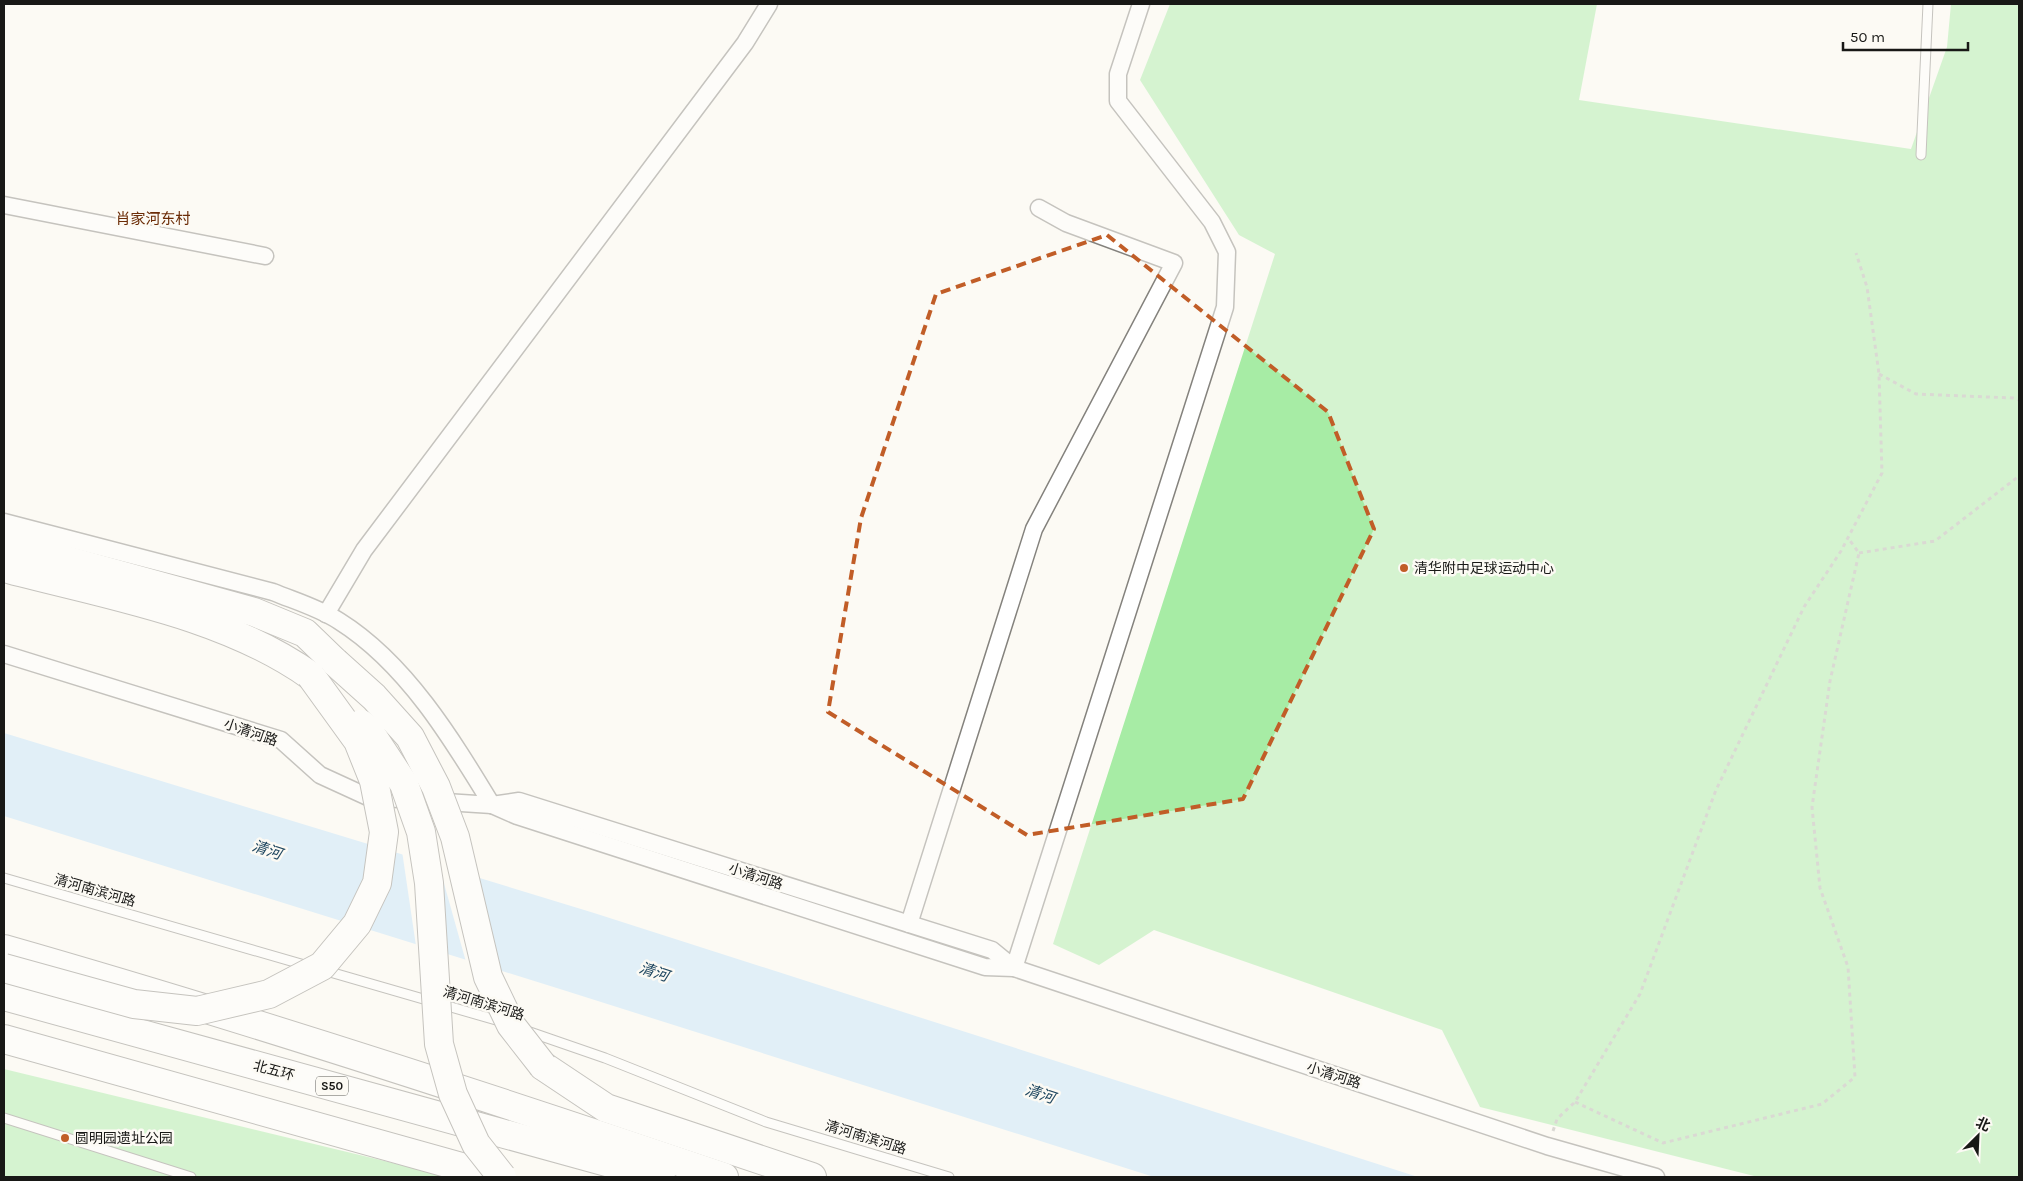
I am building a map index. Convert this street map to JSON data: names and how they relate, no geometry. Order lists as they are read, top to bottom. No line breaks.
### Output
{"streets":{"highway":["北五环","S50"],"street":["小清河路"],"lane":["清河南滨河路"]},"districts":["肖家河东村"],"water":["清河"],"places":["清华附中足球运动中心","圆明园遗址公园"],"scale_bar":"50 m","north":"top right"}
